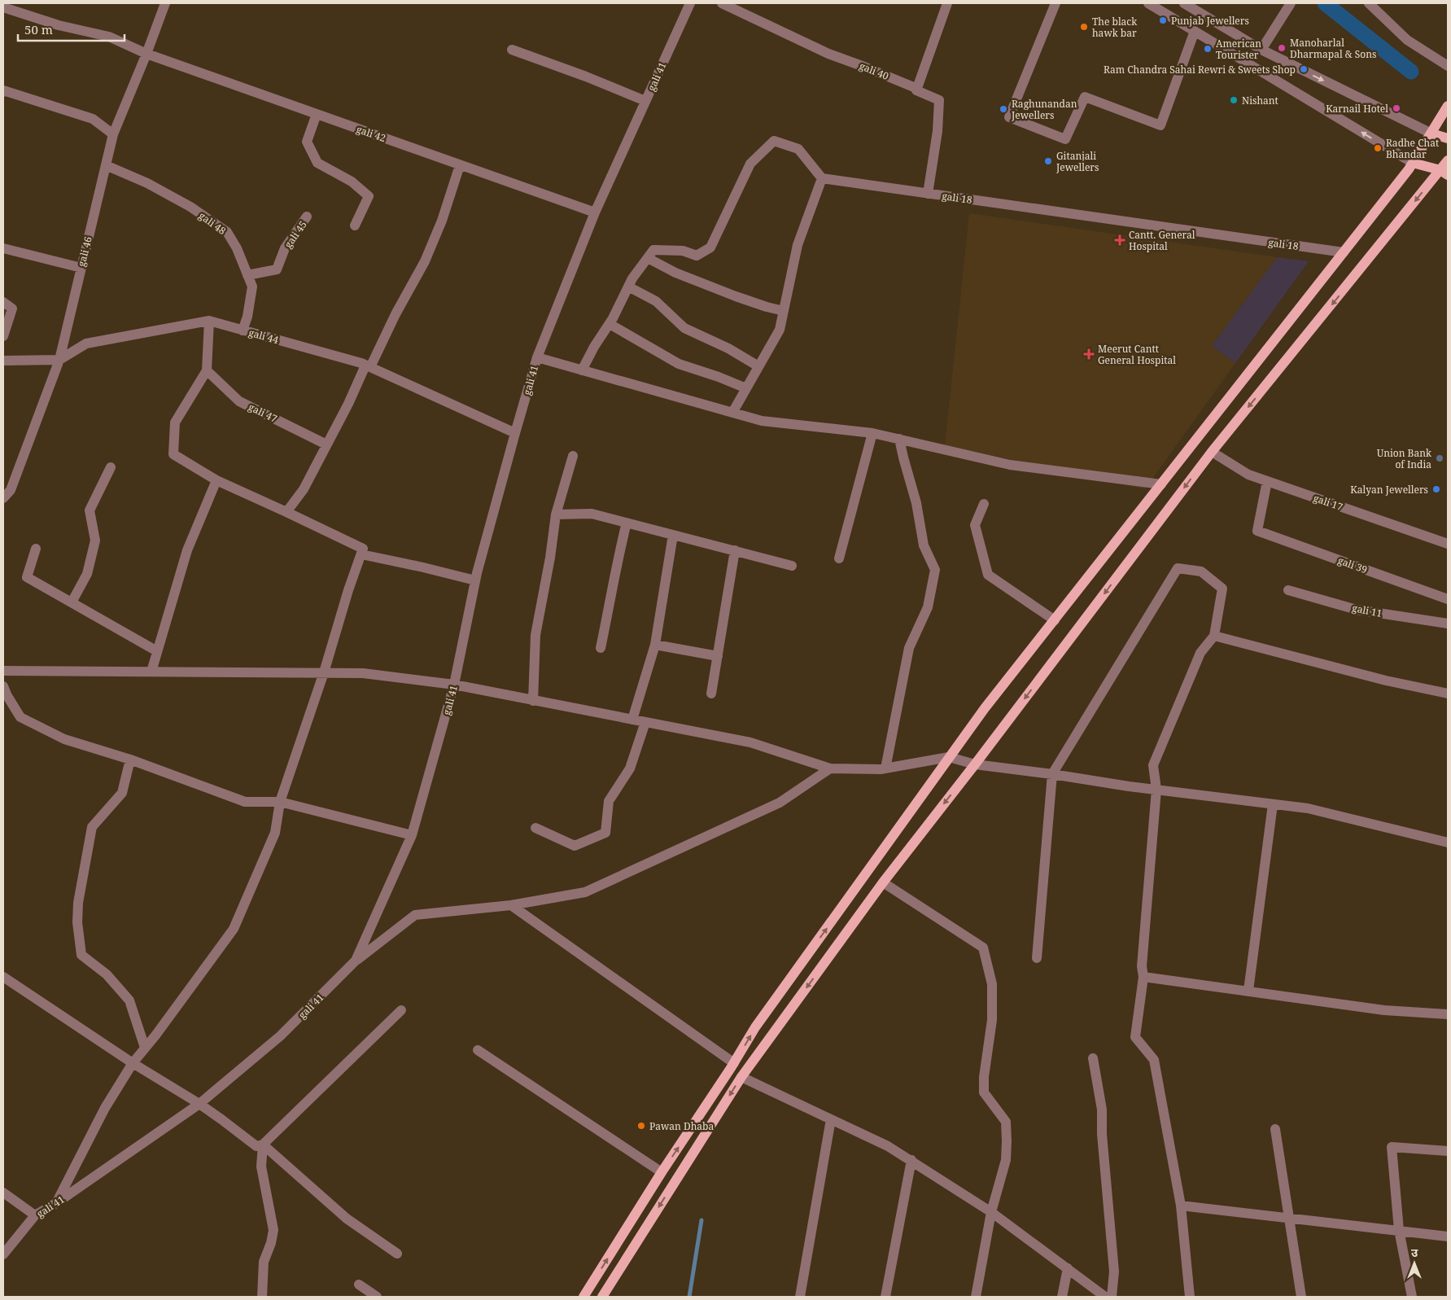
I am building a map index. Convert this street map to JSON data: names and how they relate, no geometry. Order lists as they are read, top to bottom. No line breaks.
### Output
{"streets":{"street":["gali 40","gali 41","gali 42","gali 18","gali 48","gali 45","gali 46","gali 44","gali 47","gali 17","gali 39","gali 11"]},"crossings":[["gali 40","gali 18"],["gali 41","gali 42"],["gali 41","gali 44"],["gali 42","gali 46"],["gali 48","gali 45"],["gali 48","gali 46"],["gali 48","gali 44"],["gali 46","gali 44"],["gali 17","gali 39"]],"places":{"other":["Punjab Jewellers","The black hawk bar","Manoharlal Dharmapal & Sons","American Tourister","Ram Chandra Sahai Rewri & Sweets Shop","Nishant","Karnail Hotel","Raghunandan Jewellers","Radhe Chat Bhandar","Gitanjali Jewellers","Union Bank of India","Kalyan Jewellers","Pawan Dhaba"],"health":["Cantt. General Hospital","Meerut Cantt General Hospital"]},"scale_bar":"50 m","north":"top"}
